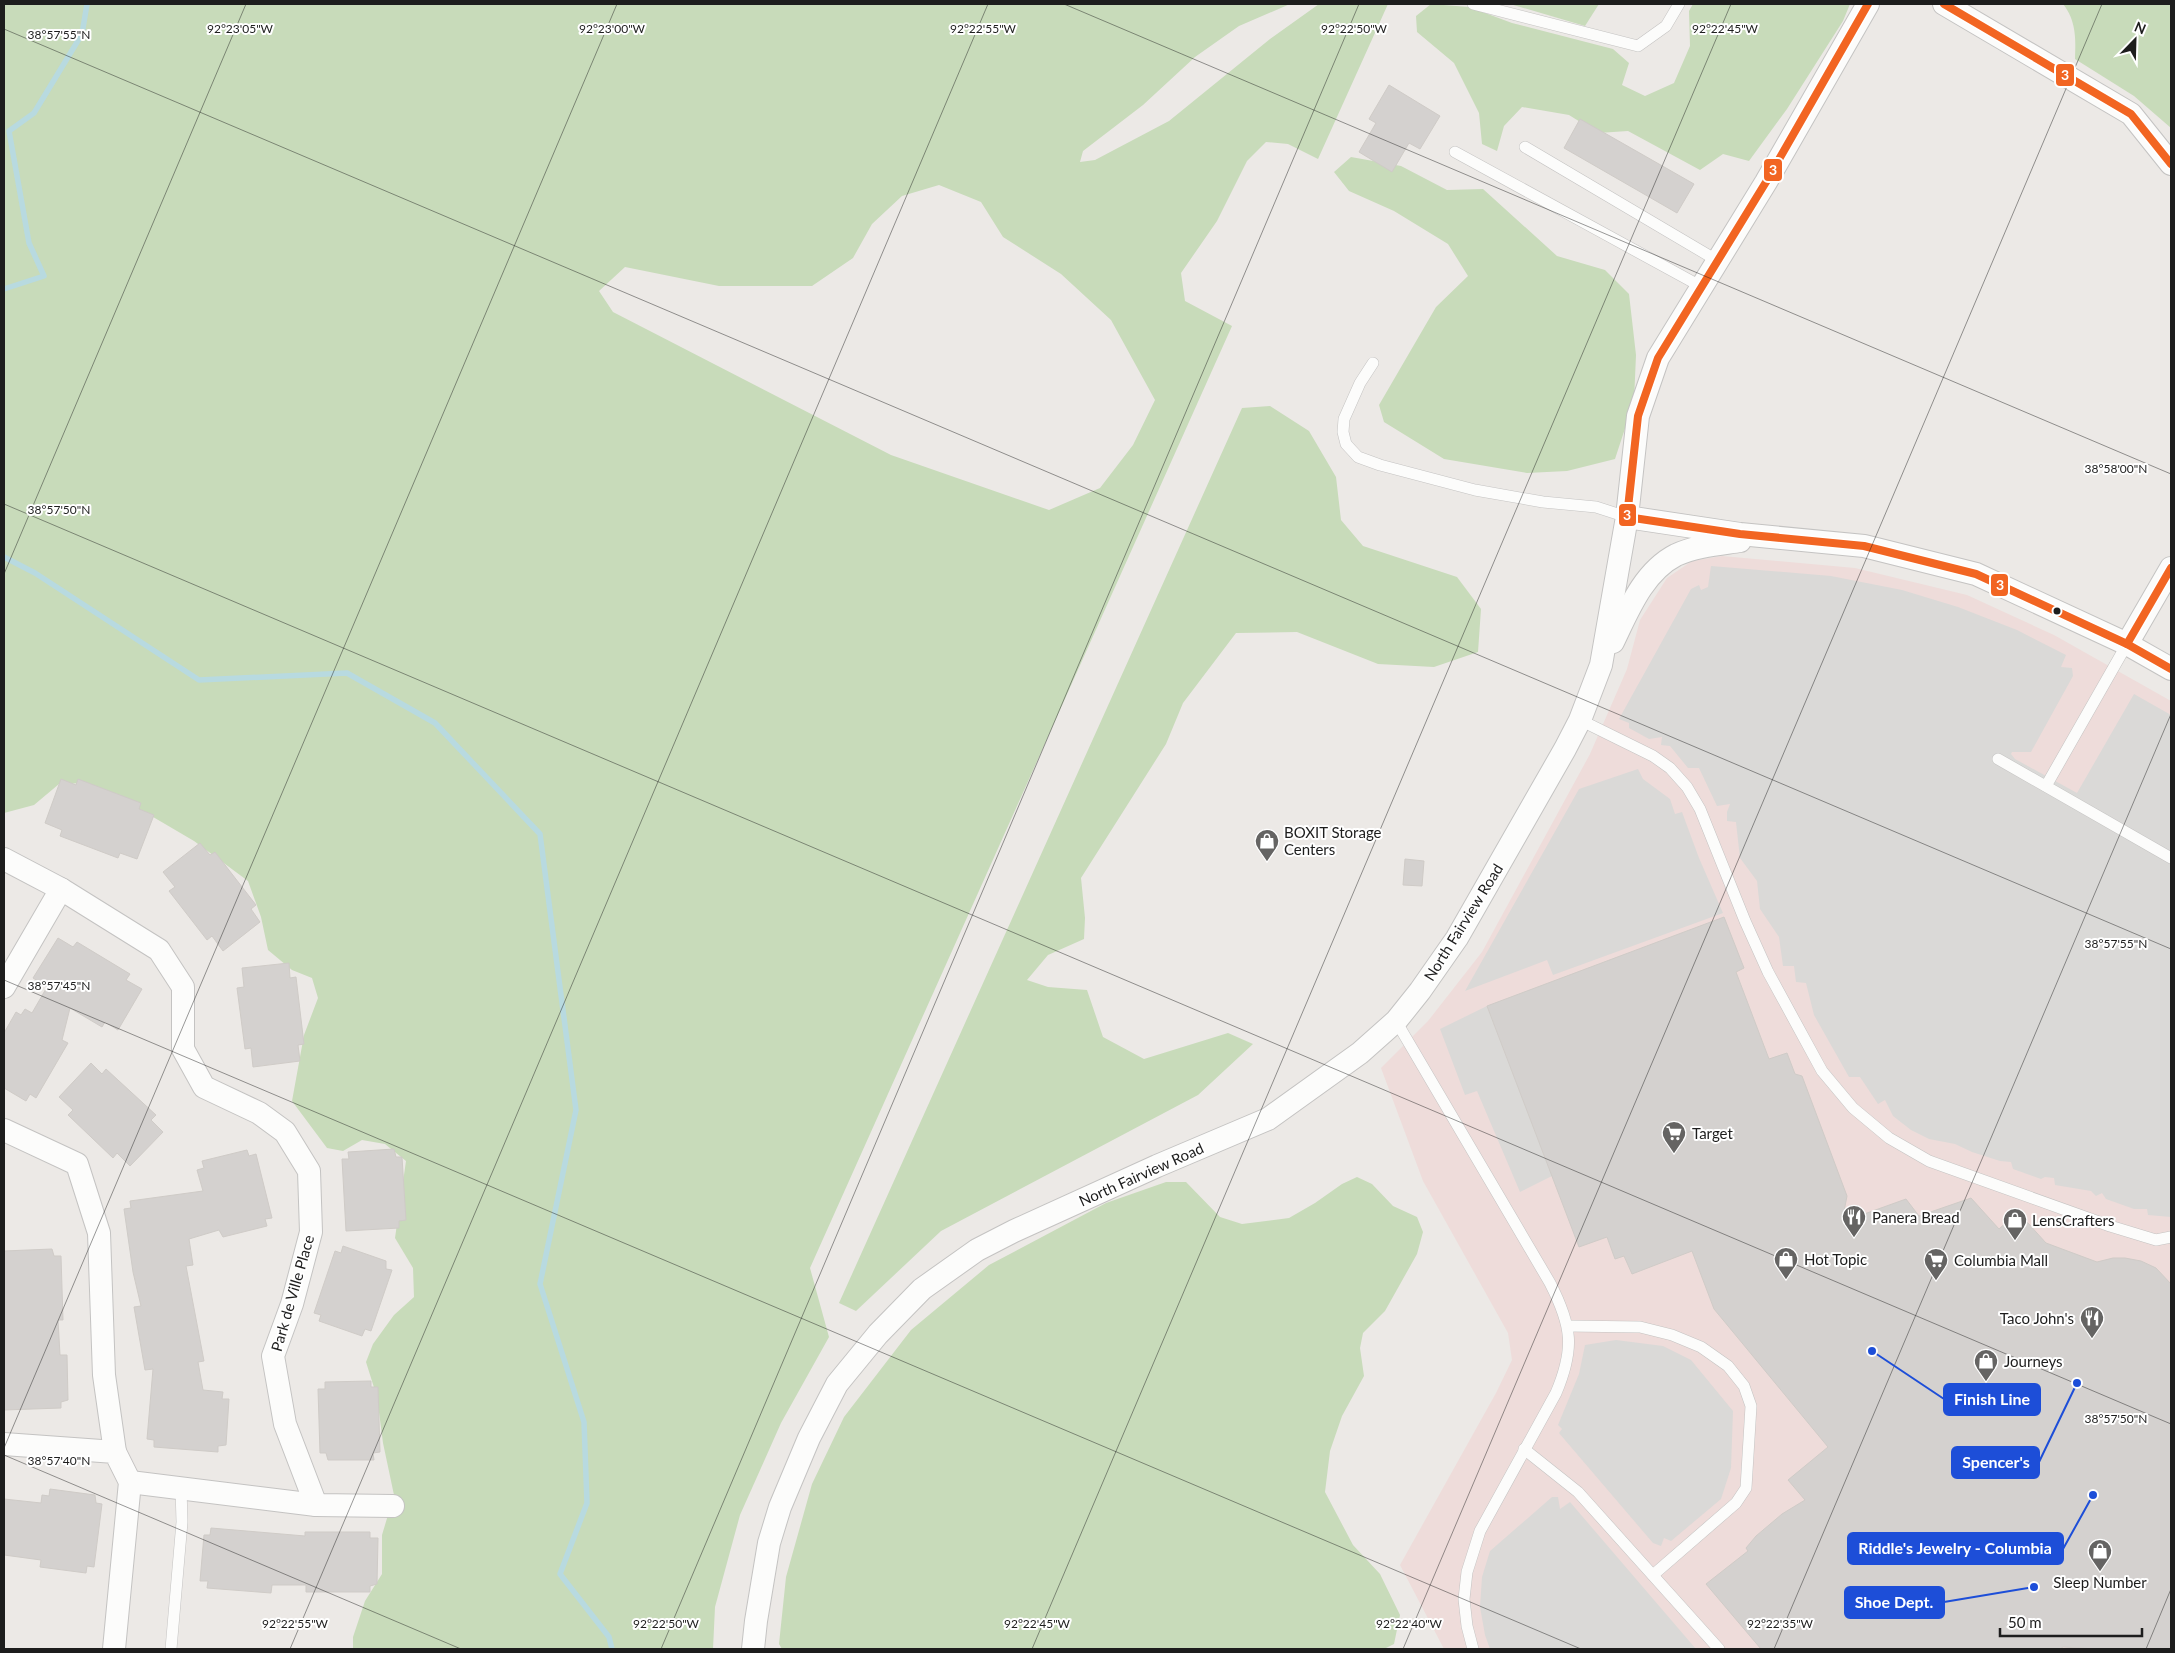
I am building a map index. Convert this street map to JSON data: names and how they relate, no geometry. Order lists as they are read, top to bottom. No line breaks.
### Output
{"streets":{"street":["North Fairview Road","Park de Ville Place"]},"places":{"shop":["BOXIT Storage Centers","LensCrafters","Hot Topic","Journeys","Sleep Number"],"supermarket":["Target","Columbia Mall"],"restaurant":["Panera Bread","Taco John's"],"other":["Finish Line","Spencer's","Riddle's Jewelry - Columbia","Shoe Dept."]},"lines":["transit line 3"],"scale_bar":"50 m","north":"top right","coordinates":["92°23'05\"W","92°23'00\"W","92°22'55\"W","92°22'50\"W","92°22'45\"W","38°57'55\"N","38°58'00\"N","38°57'50\"N","38°57'45\"N","38°57'40\"N","92°22'40\"W","92°22'35\"W"]}
